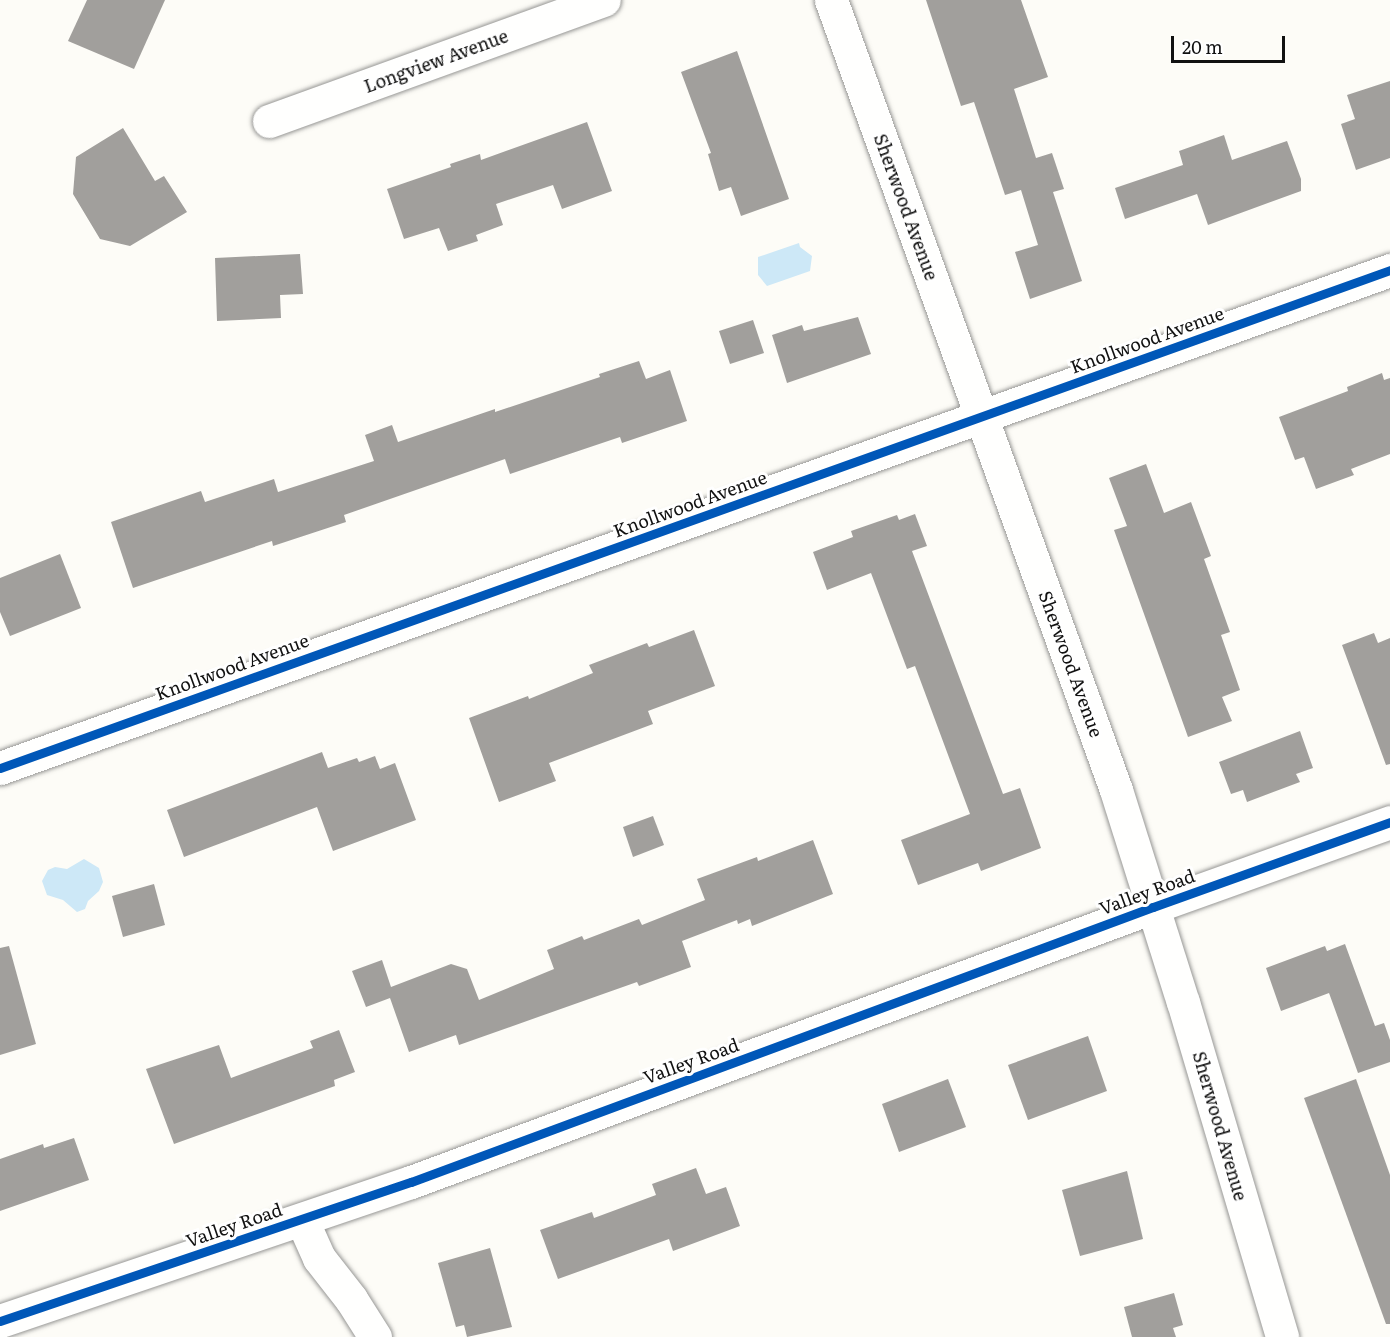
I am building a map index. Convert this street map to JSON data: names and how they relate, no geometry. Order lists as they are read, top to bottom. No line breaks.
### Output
{"streets":{"street":["Longview Avenue","Sherwood Avenue","Knollwood Avenue","Valley Road"]},"crossings":[["Sherwood Avenue","Knollwood Avenue"],["Sherwood Avenue","Valley Road"]],"scale_bar":"20 m"}
